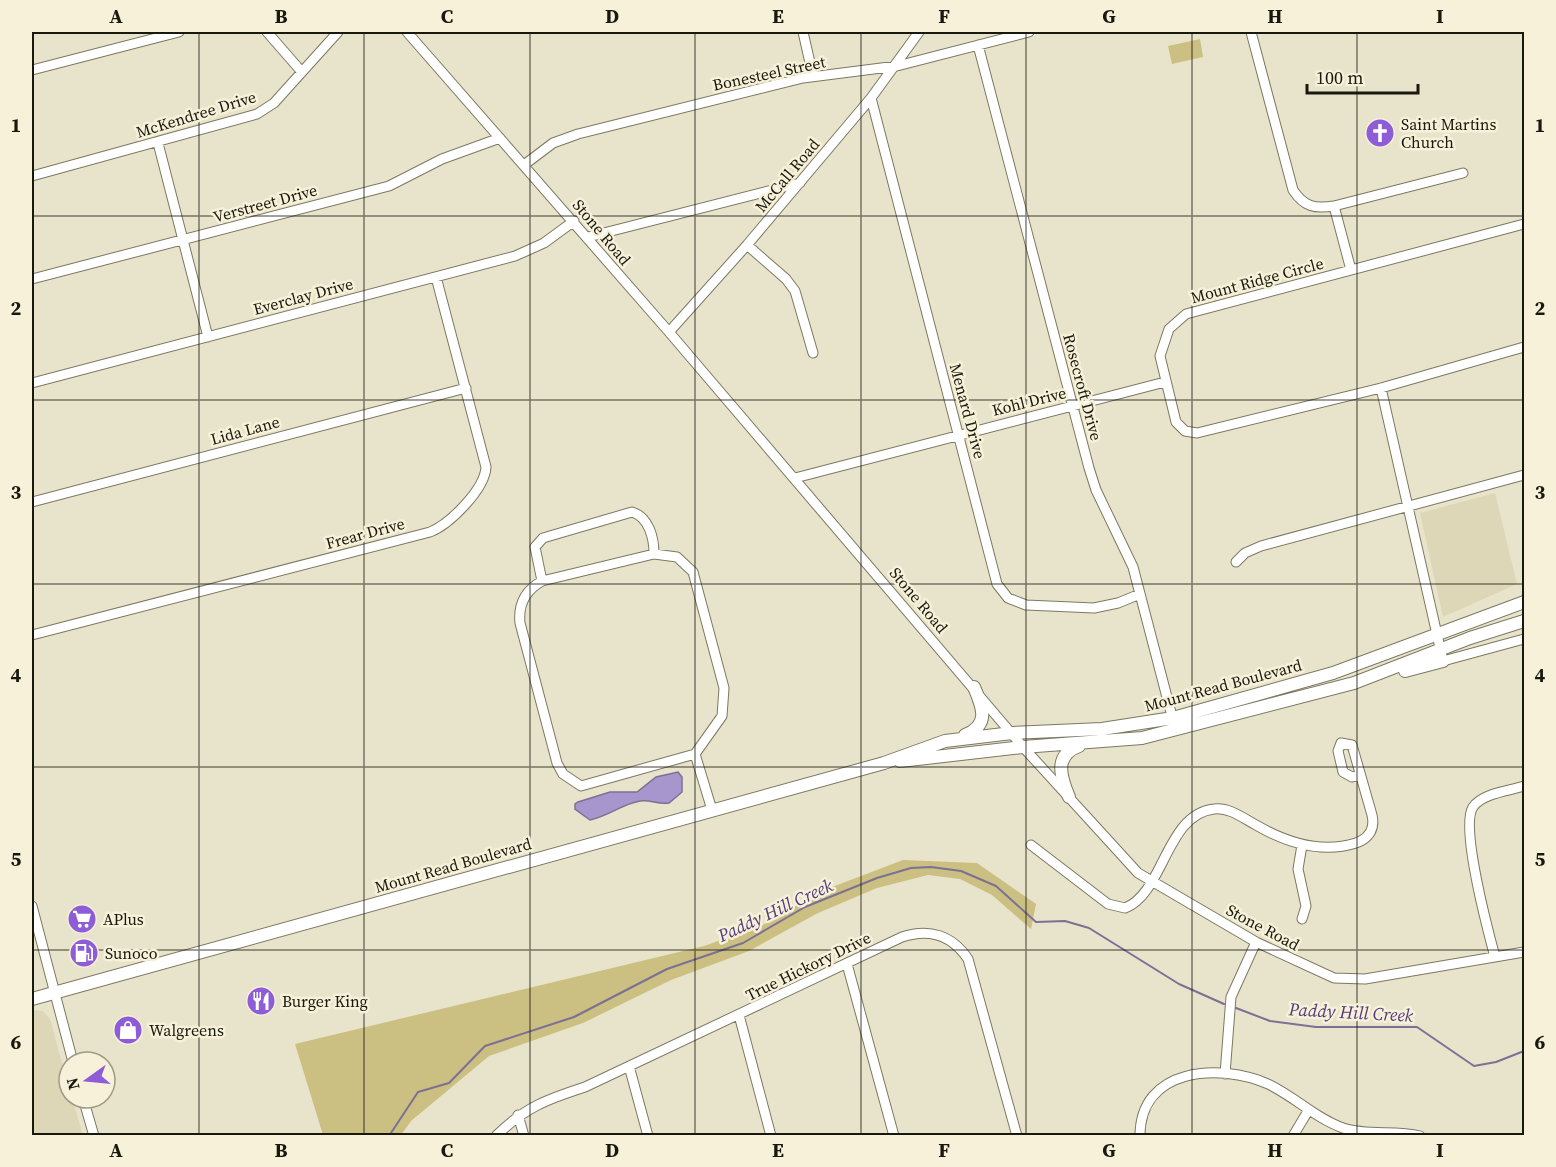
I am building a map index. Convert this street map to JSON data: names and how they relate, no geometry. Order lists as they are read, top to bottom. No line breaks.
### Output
{"streets":{"main road":["Mount Read Boulevard"],"street":["Bonesteel Street","McKendree Drive","McCall Road","Verstreet Drive","Stone Road","Mount Ridge Circle","Everclay Drive","Rosecroft Drive","Kohl Drive","Menard Drive","Lida Lane","Frear Drive","True Hickory Drive"]},"crossings":[["Bonesteel Street","McCall Road"],["Bonesteel Street","Stone Road"],["Bonesteel Street","Rosecroft Drive"],["McCall Road","Stone Road"],["McCall Road","Menard Drive"],["Verstreet Drive","Stone Road"],["Stone Road","Everclay Drive"],["Stone Road","Kohl Drive"],["Stone Road","Mount Read Boulevard"],["Mount Ridge Circle","Kohl Drive"],["Everclay Drive","Frear Drive"],["Rosecroft Drive","Kohl Drive"],["Rosecroft Drive","Menard Drive"],["Rosecroft Drive","Mount Read Boulevard"],["Kohl Drive","Menard Drive"],["Lida Lane","Frear Drive"]],"water":["Paddy Hill Creek"],"places":{"church":["Saint Martins Church"],"supermarket":["APlus"],"fuel station":["Sunoco"],"restaurant":["Burger King"],"shop":["Walgreens"]},"scale_bar":"100 m","north":"left","grid":{"columns":["A","B","C","D","E","F","G","H","I"],"rows":["1","2","3","4","5","6"]}}
